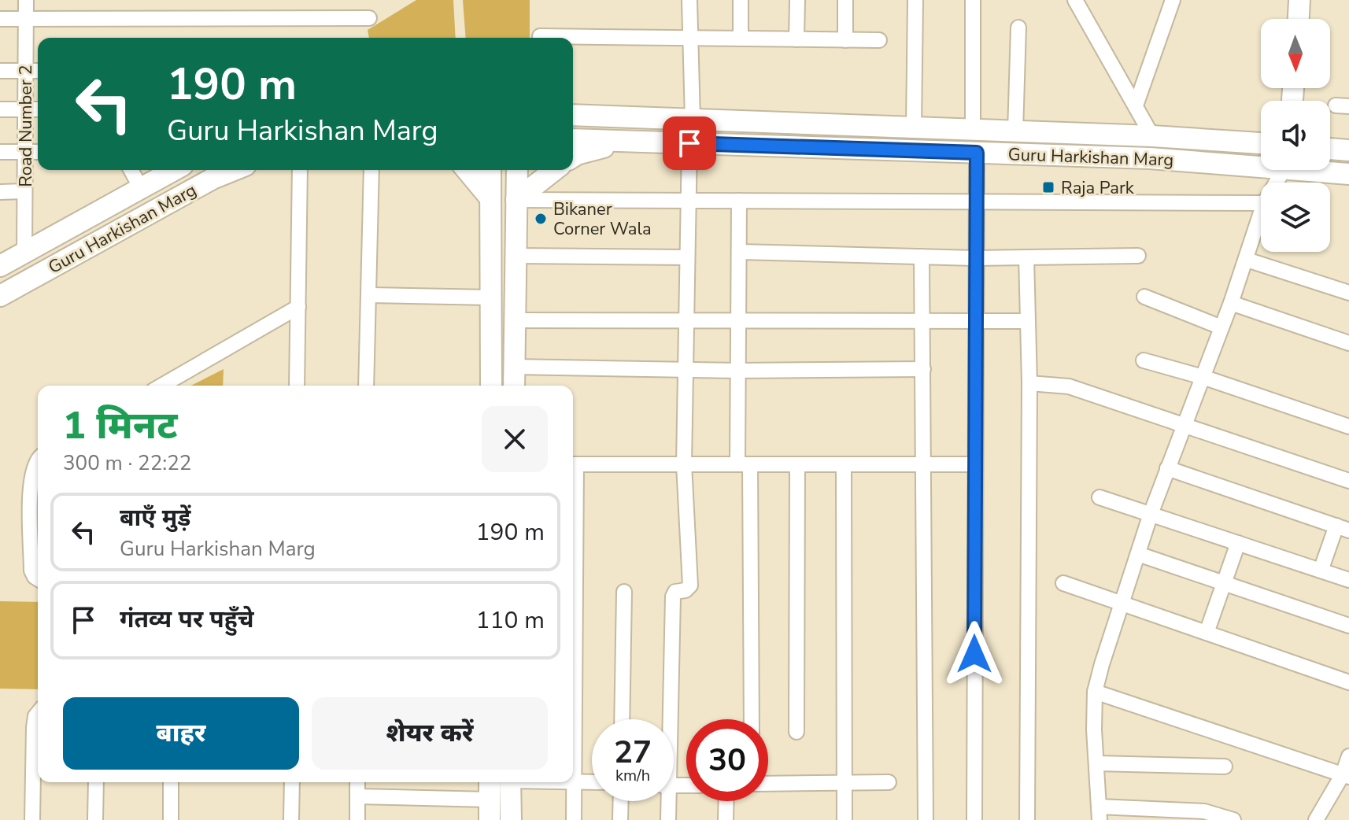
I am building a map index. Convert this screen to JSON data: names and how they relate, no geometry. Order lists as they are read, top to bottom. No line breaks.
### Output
{"streets":{"main road":["Guru Harkishan Marg"],"street":["Road Number 2"]},"crossings":[["Road Number 2","Guru Harkishan Marg"]],"places":{"transit":["Raja Park"],"other":["Bikaner Corner Wala"]},"north":"bottom","page":{"turn":["190 m","Guru Harkishan Marg"],"heading":["1 मिनट","300 m · 22:22"],"list":[{"name":"बाएँ मुड़ें","note":"Guru Harkishan Marg","value":"190 m"},{"name":"गंतव्य पर पहुँचे","value":"110 m"}],"buttons":["बाहर","शेयर करें"],"speed":"27 km/h","limit":"30"}}
